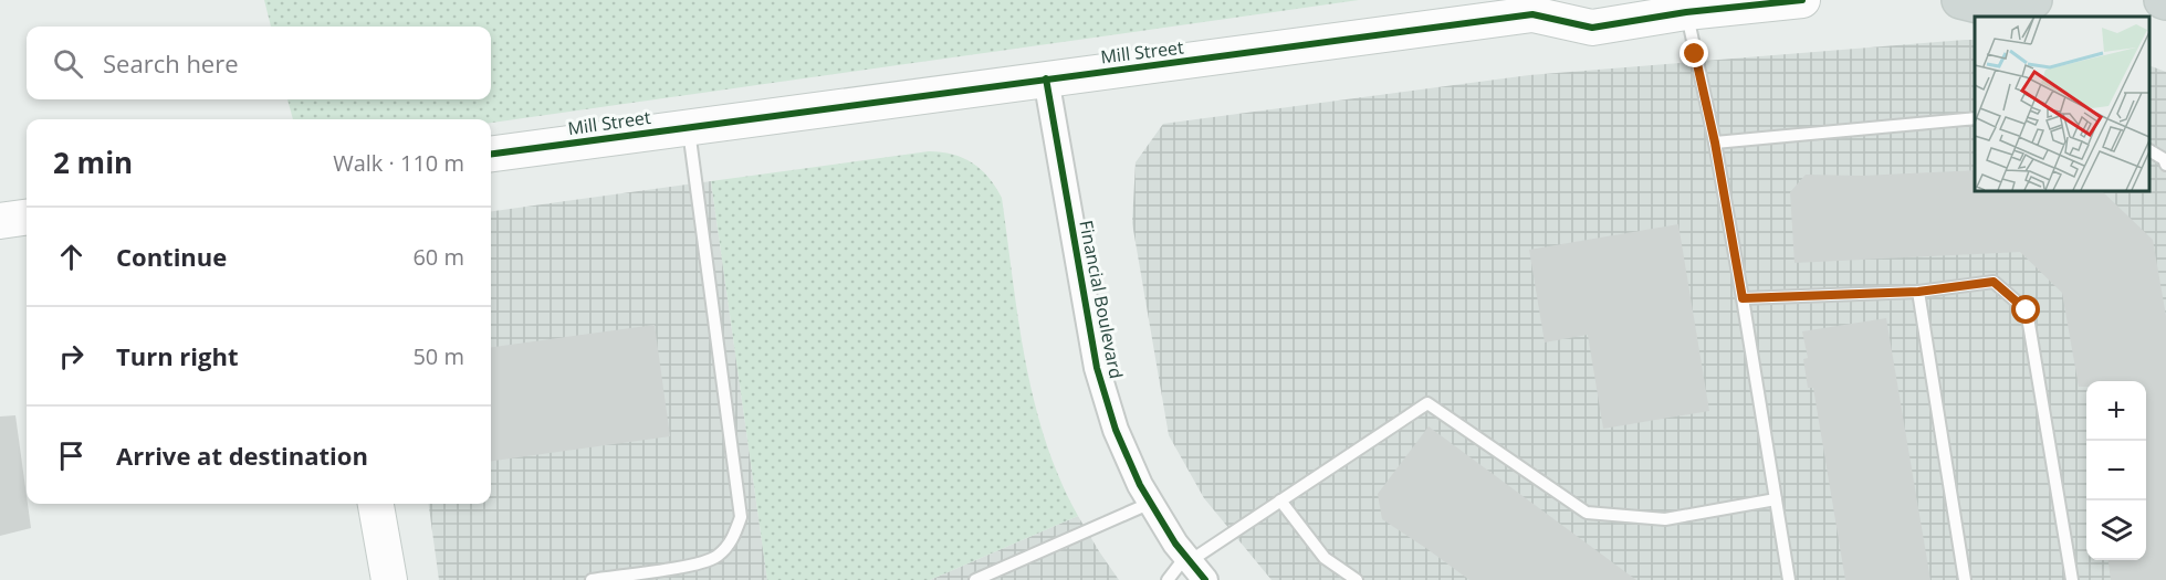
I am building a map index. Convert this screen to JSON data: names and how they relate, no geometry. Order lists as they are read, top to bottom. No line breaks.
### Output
{"streets":{"main road":["Mill Street"],"street":["Financial Boulevard"]},"crossings":[["Mill Street","Financial Boulevard"]],"page":{"search":"Search here","heading":["2 min","Walk · 110 m"],"list":[["Continue","60 m"],["Turn right","50 m"],"Arrive at destination"],"map_buttons":["+","−"]}}
